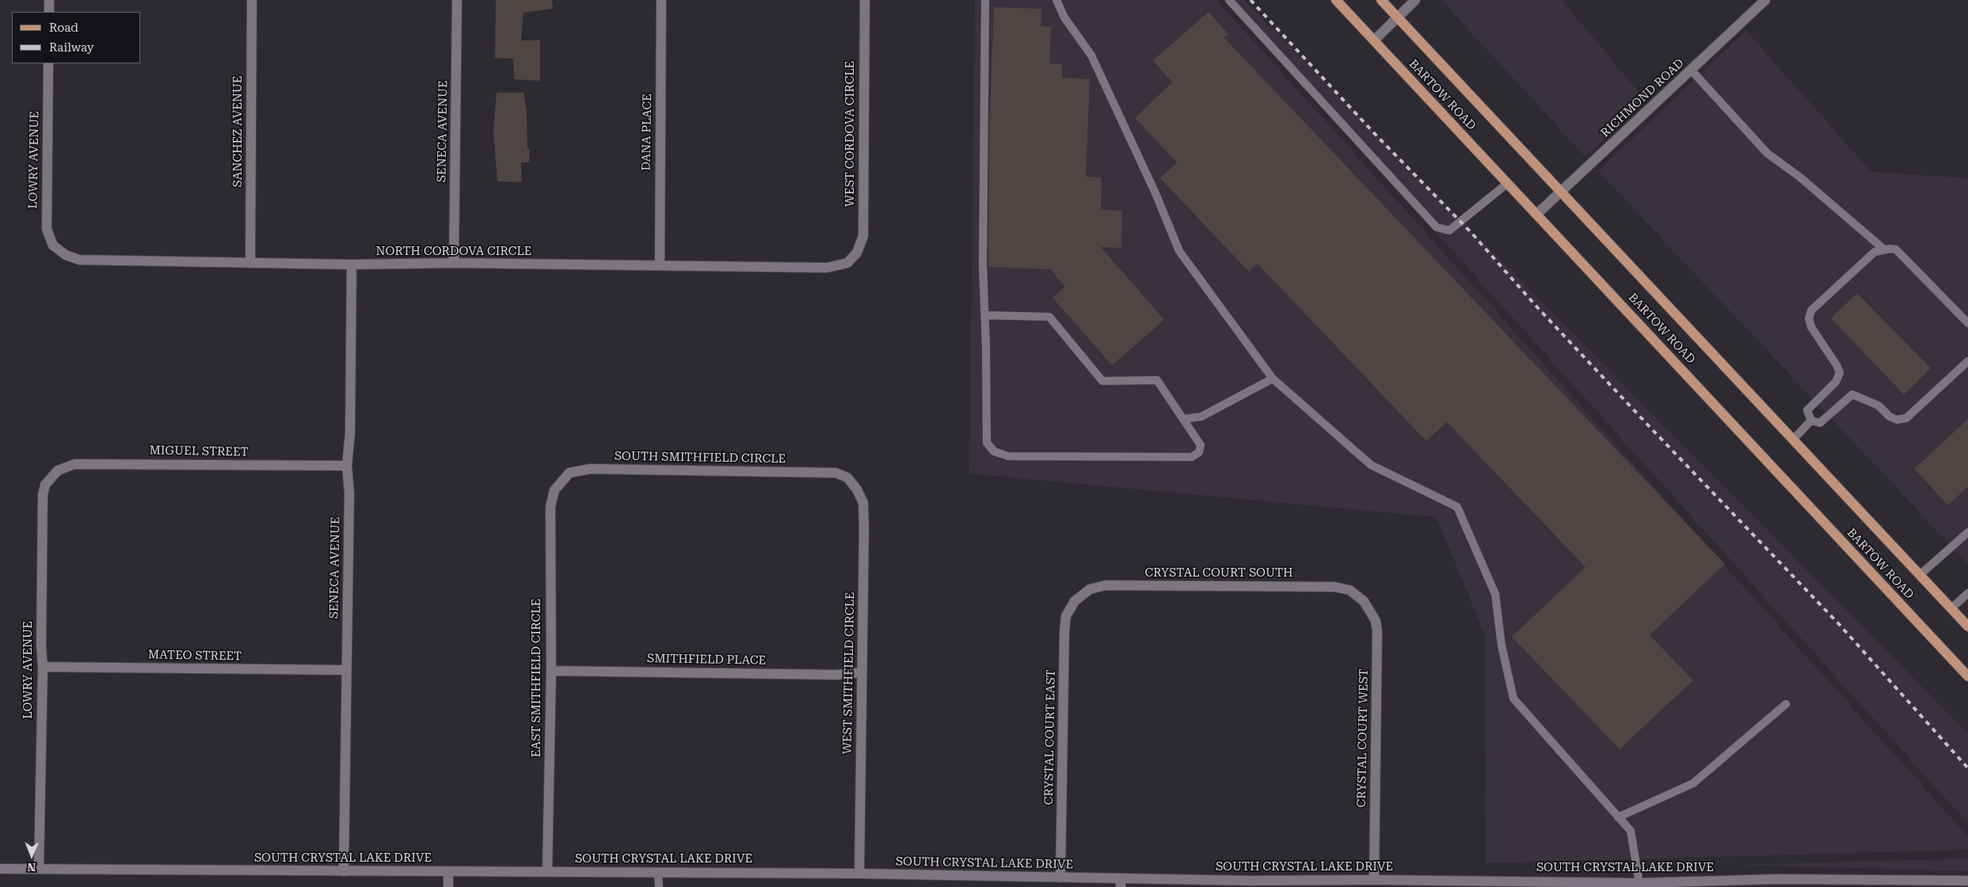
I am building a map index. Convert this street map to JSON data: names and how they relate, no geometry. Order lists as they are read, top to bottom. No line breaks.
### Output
{"streets":{"main road":["BARTOW ROAD"],"street":["RICHMOND ROAD","SANCHEZ AVENUE","SENECA AVENUE","DANA PLACE","WEST CORDOVA CIRCLE","LOWRY AVENUE","NORTH CORDOVA CIRCLE","MIGUEL STREET","SOUTH SMITHFIELD CIRCLE","CRYSTAL COURT SOUTH","MATEO STREET","SMITHFIELD PLACE","WEST SMITHFIELD CIRCLE","EAST SMITHFIELD CIRCLE","CRYSTAL COURT EAST","CRYSTAL COURT WEST","SOUTH CRYSTAL LAKE DRIVE"]},"crossings":[["BARTOW ROAD","RICHMOND ROAD"],["SANCHEZ AVENUE","NORTH CORDOVA CIRCLE"],["SENECA AVENUE","NORTH CORDOVA CIRCLE"],["SENECA AVENUE","MIGUEL STREET"],["SENECA AVENUE","MATEO STREET"],["SENECA AVENUE","SOUTH CRYSTAL LAKE DRIVE"],["DANA PLACE","NORTH CORDOVA CIRCLE"],["WEST CORDOVA CIRCLE","NORTH CORDOVA CIRCLE"],["LOWRY AVENUE","NORTH CORDOVA CIRCLE"],["LOWRY AVENUE","MIGUEL STREET"],["LOWRY AVENUE","MATEO STREET"],["LOWRY AVENUE","SOUTH CRYSTAL LAKE DRIVE"],["SOUTH SMITHFIELD CIRCLE","WEST SMITHFIELD CIRCLE"],["SOUTH SMITHFIELD CIRCLE","EAST SMITHFIELD CIRCLE"],["CRYSTAL COURT SOUTH","CRYSTAL COURT EAST"],["CRYSTAL COURT SOUTH","CRYSTAL COURT WEST"],["SMITHFIELD PLACE","WEST SMITHFIELD CIRCLE"],["SMITHFIELD PLACE","EAST SMITHFIELD CIRCLE"],["WEST SMITHFIELD CIRCLE","SOUTH CRYSTAL LAKE DRIVE"],["EAST SMITHFIELD CIRCLE","SOUTH CRYSTAL LAKE DRIVE"],["CRYSTAL COURT EAST","SOUTH CRYSTAL LAKE DRIVE"],["CRYSTAL COURT WEST","SOUTH CRYSTAL LAKE DRIVE"]],"legend":["Road","Railway"],"north":"bottom"}
